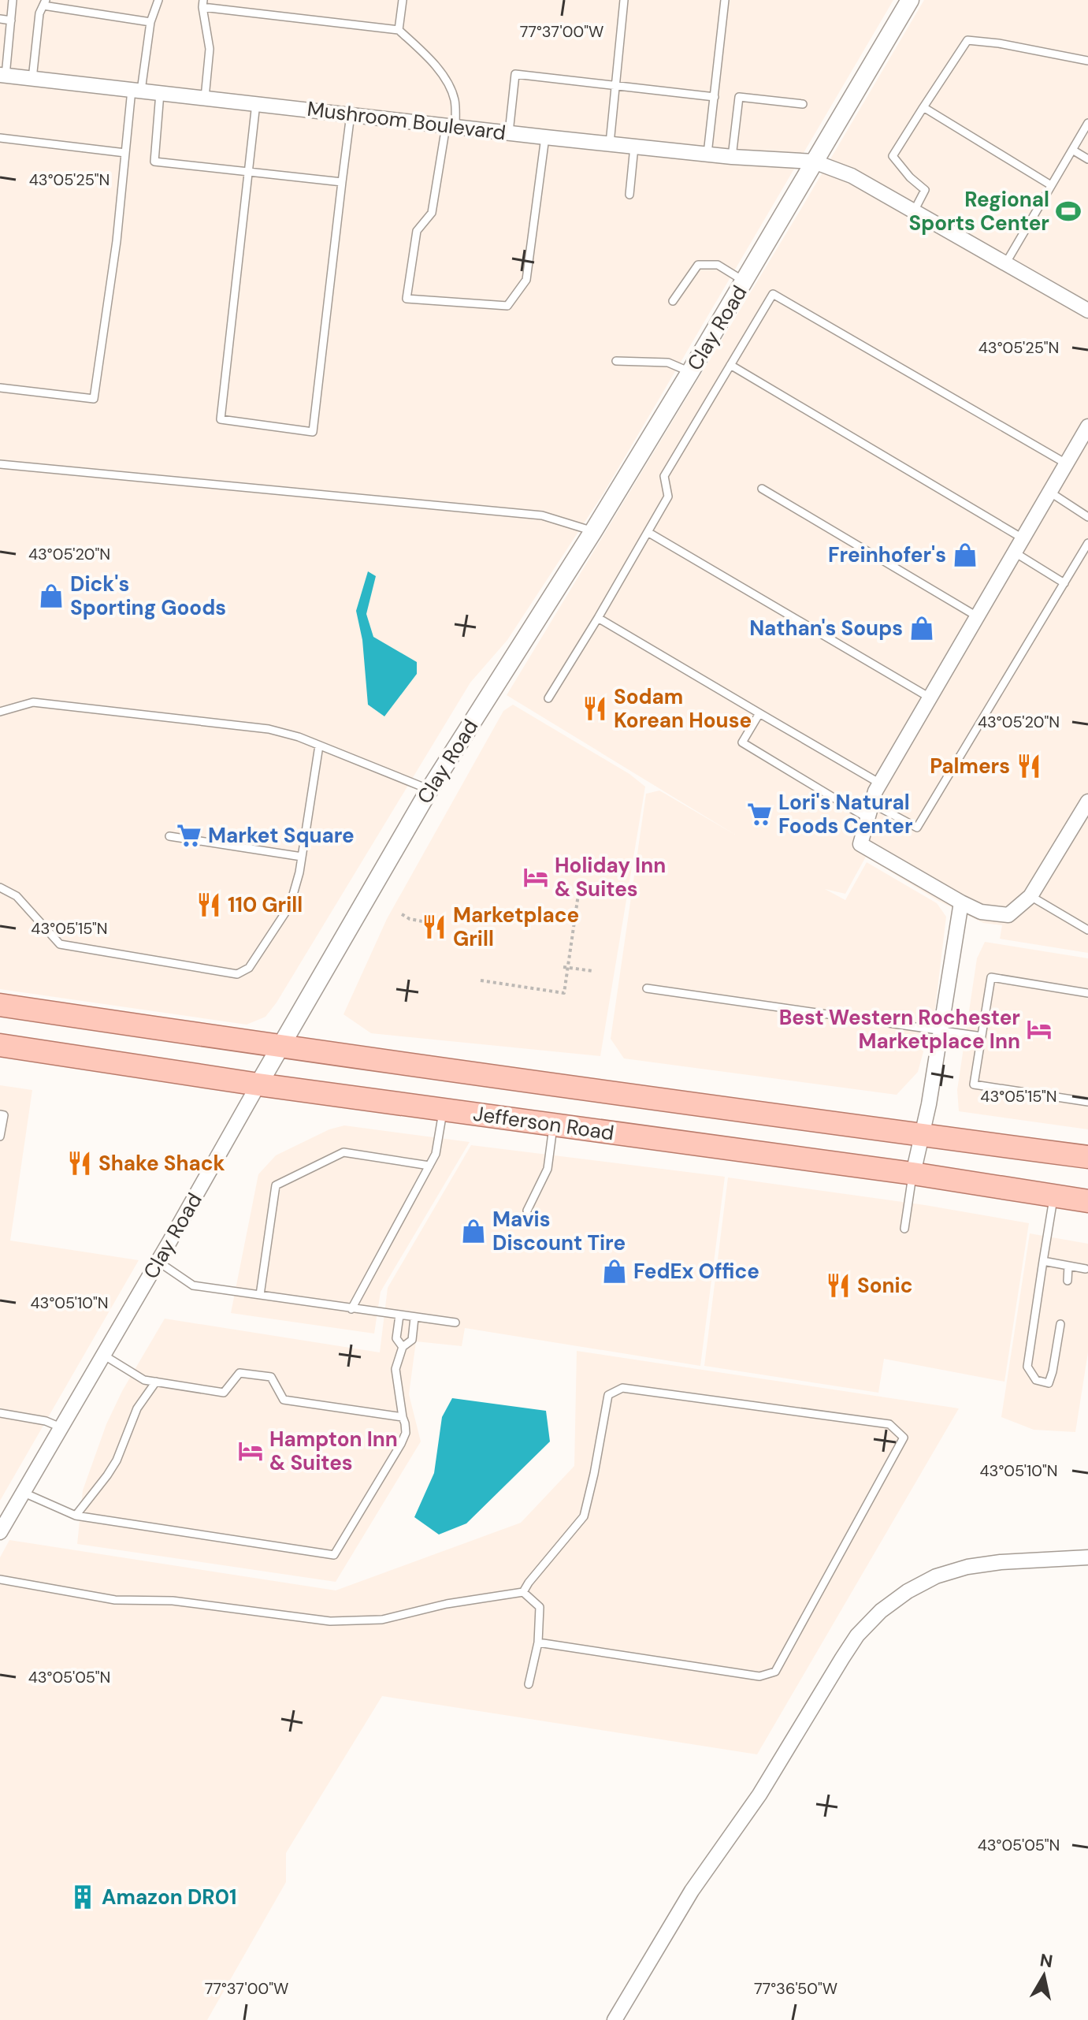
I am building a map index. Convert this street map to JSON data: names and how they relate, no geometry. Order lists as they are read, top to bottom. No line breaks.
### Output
{"streets":{"main road":["Jefferson Road"],"street":["Mushroom Boulevard","Clay Road"]},"crossings":[["Mushroom Boulevard","Clay Road"],["Clay Road","Jefferson Road"]],"places":{"sports":["Regional Sports Center"],"shop":["Freinhofer's","Dick's Sporting Goods","Nathan's Soups","Mavis Discount Tire","FedEx Office"],"restaurant":["Sodam Korean House","Palmers","110 Grill","Marketplace Grill","Shake Shack","Sonic"],"supermarket":["Lori's Natural Foods Center","Market Square"],"hotel":["Holiday Inn & Suites","Best Western Rochester Marketplace Inn","Hampton Inn & Suites"],"building":["Amazon DR01"]},"north":"top","coordinates":["77°37'00\"W","43°05'25\"N","43°05'20\"N","43°05'15\"N","43°05'10\"N","43°05'05\"N","77°36'50\"W"]}
